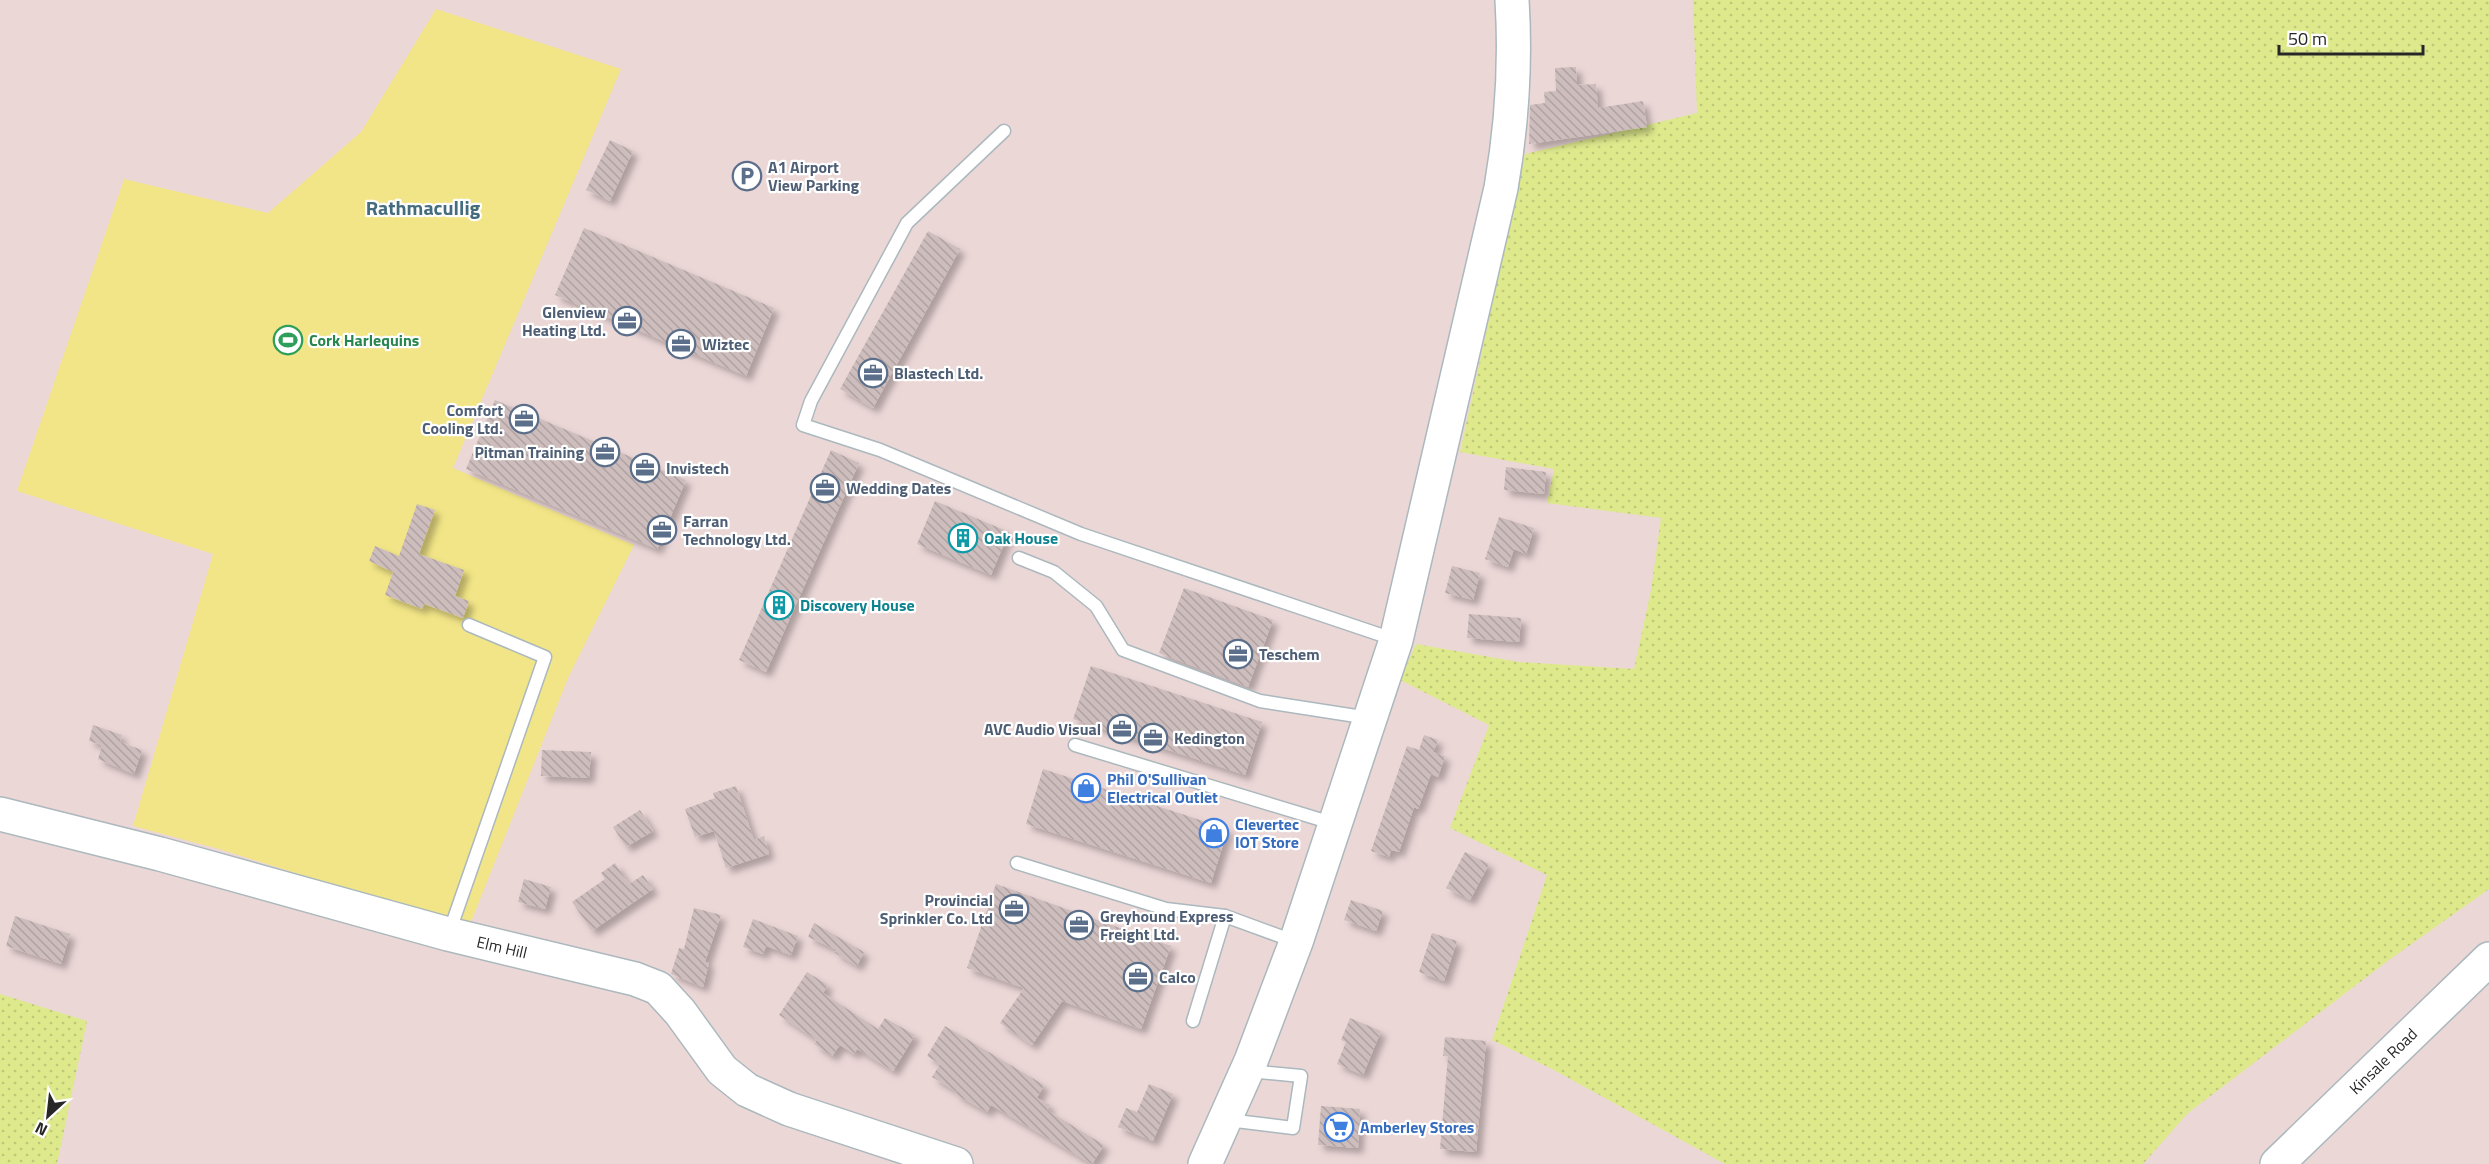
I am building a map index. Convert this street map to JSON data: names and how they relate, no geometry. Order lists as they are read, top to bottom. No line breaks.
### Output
{"streets":{"street":["Elm Hill","Kinsale Road"]},"districts":["Rathmacullig"],"places":{"parking":["A1 Airport View Parking"],"office":["Glenview Heating Ltd.","Wiztec","Blastech Ltd.","Comfort Cooling Ltd.","Pitman Training","Invistech","Wedding Dates","Farran Technology Ltd.","Teschem","AVC Audio Visual","Kedington","Provincial Sprinkler Co. Ltd","Greyhound Express Freight Ltd.","Calco"],"sports":["Cork Harlequins"],"building":["Oak House","Discovery House"],"shop":["Phil O'Sullivan Electrical Outlet","Clevertec IOT Store"],"supermarket":["Amberley Stores"]},"scale_bar":"50 m","north":"bottom left"}
